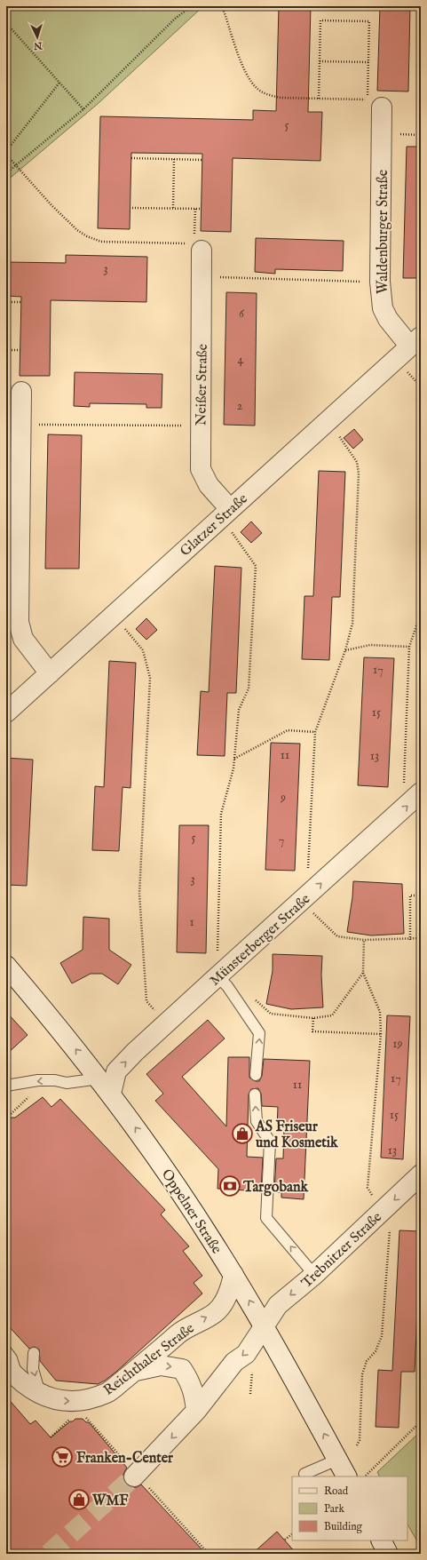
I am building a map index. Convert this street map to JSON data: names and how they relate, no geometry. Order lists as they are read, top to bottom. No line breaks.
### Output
{"streets":{"street":["Waldenburger Straße","Neißer Straße","Glatzer Straße","Münsterberger Straße","Oppelner Straße","Trebnitzer Straße","Reichthaler Straße"]},"crossings":[["Waldenburger Straße","Glatzer Straße"],["Neißer Straße","Glatzer Straße"],["Münsterberger Straße","Oppelner Straße"],["Oppelner Straße","Trebnitzer Straße"],["Oppelner Straße","Reichthaler Straße"]],"one_way":["Münsterberger Straße","Oppelner Straße","Trebnitzer Straße","Reichthaler Straße"],"places":{"shop":["AS Friseur und Kosmetik","WMF"],"bank":["Targobank"],"supermarket":["Franken-Center"]},"house_numbers":["5","3","6","4","2","17","15","11","13","9","5","7","3","1","19","17","11","15","13"],"legend":["Road","Park","Building"],"north":"bottom"}
